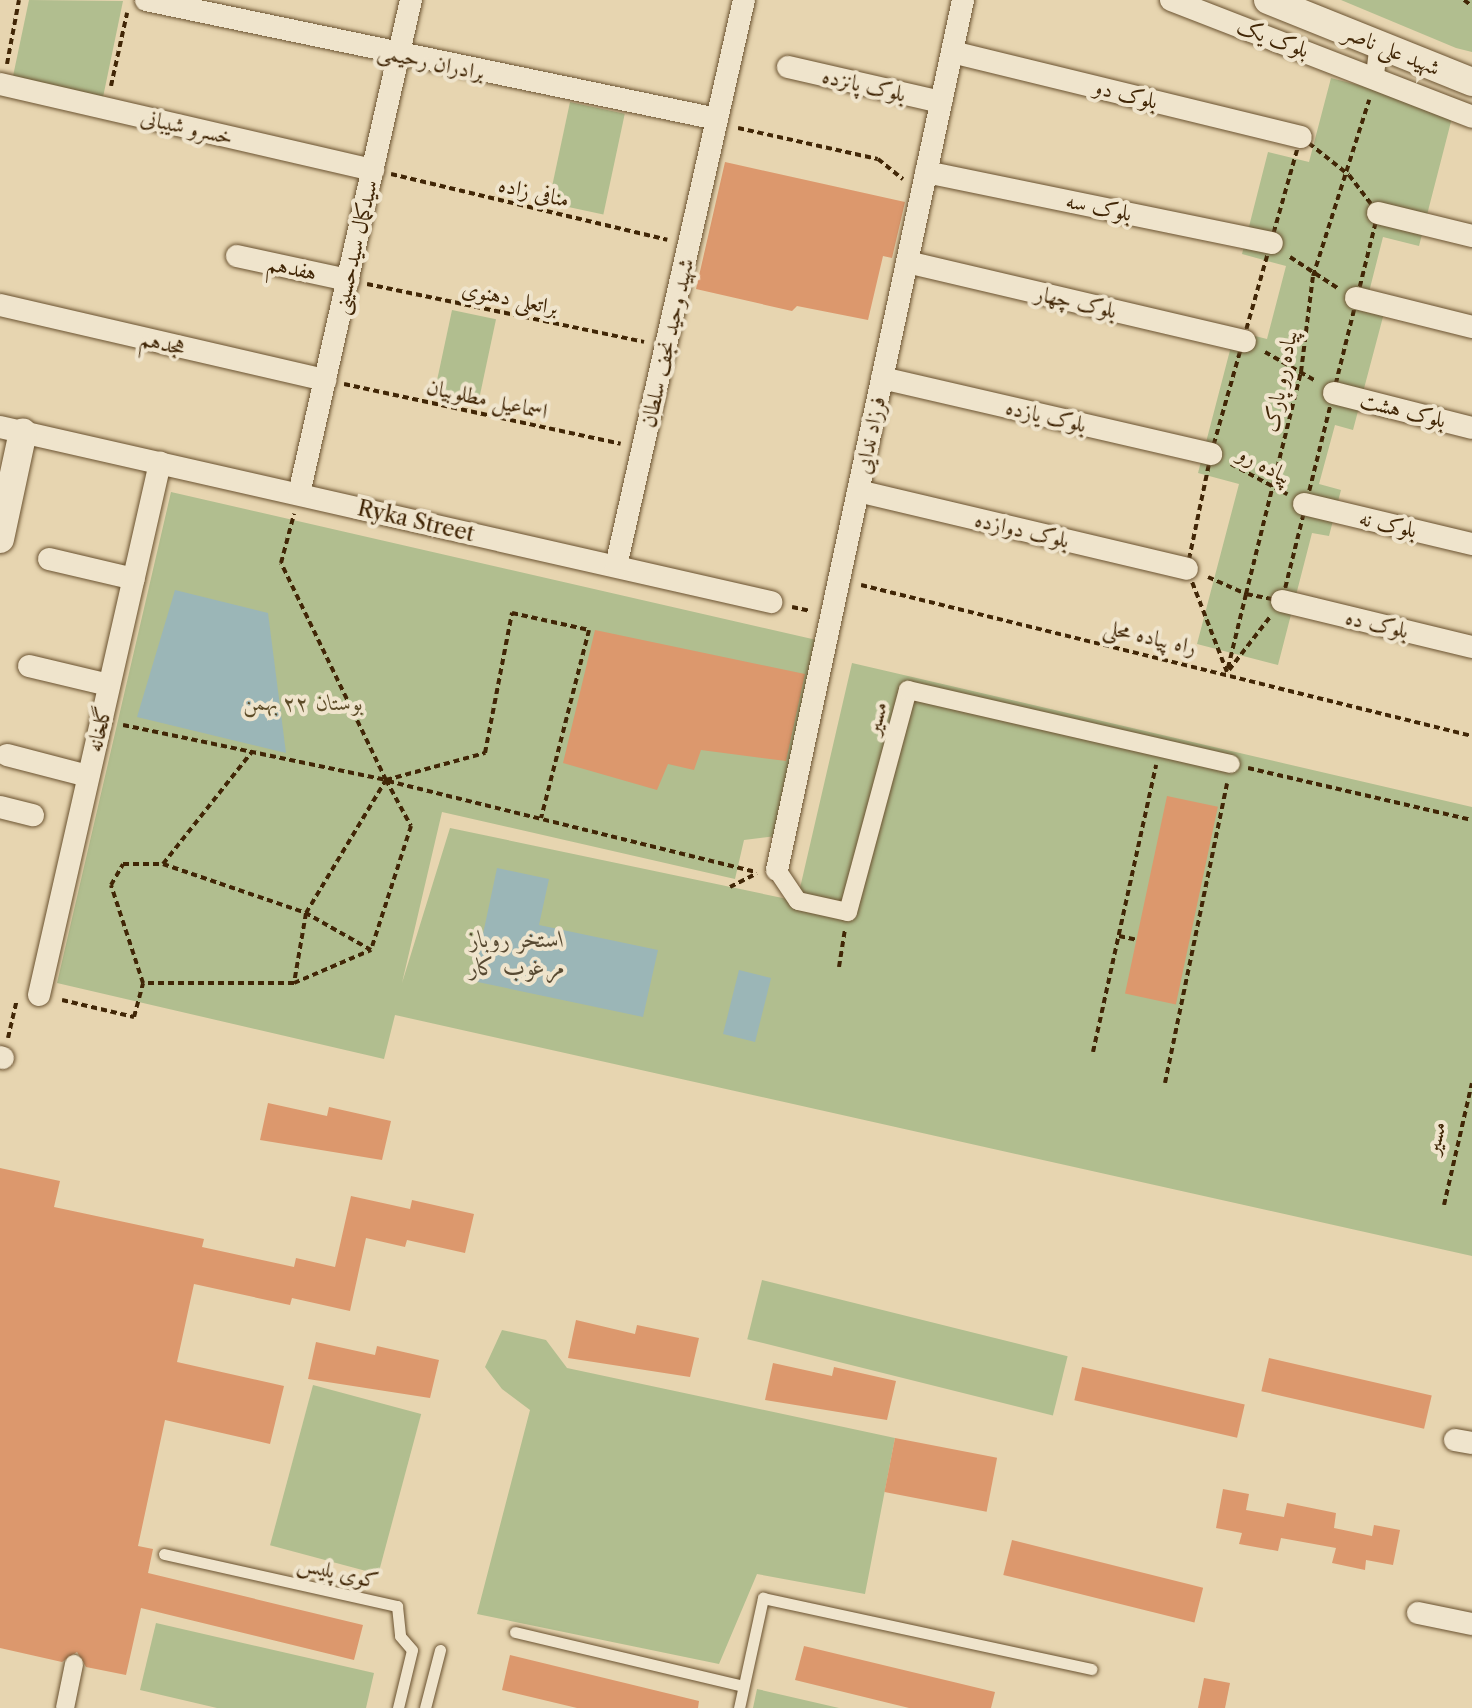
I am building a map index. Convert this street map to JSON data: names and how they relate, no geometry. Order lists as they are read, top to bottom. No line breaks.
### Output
{"streets":{"street":["بلوک یک","شهید علی ناصر","برادران رحیمی","بلوک پانزده","بلوک دو","خسرو شیبانی","بلوک سه","سیدکمال سیدحسینی","هفدهم","بلوک چهار","هجدهم","شهید وحید نجف سلطان","بلوک هشت","بلوک یازده","فرزاد ندایی","Ryka Street","بلوک نه","بلوک دوازده","بلوک ده","مسیر","گلخانه"],"lane":["کوی پلیس"],"path":["منافی زاده","براتعلی دهنوی","پیاده رو پارک","اسماعیل مطلوبیان","پیاده رو","راه پیاده محلی"]},"crossings":[["بلوک یک","پیاده رو پارک"],["برادران رحیمی","سیدکمال سیدحسینی"],["برادران رحیمی","شهید وحید نجف سلطان"],["بلوک پانزده","فرزاد ندایی"],["بلوک دو","فرزاد ندایی"],["خسرو شیبانی","منافی زاده"],["خسرو شیبانی","سیدکمال سیدحسینی"],["منافی زاده","سیدکمال سیدحسینی"],["منافی زاده","شهید وحید نجف سلطان"],["بلوک سه","فرزاد ندایی"],["سیدکمال سیدحسینی","هفدهم"],["سیدکمال سیدحسینی","براتعلی دهنوی"],["سیدکمال سیدحسینی","هجدهم"],["سیدکمال سیدحسینی","اسماعیل مطلوبیان"],["سیدکمال سیدحسینی","Ryka Street"],["هفدهم","براتعلی دهنوی"],["براتعلی دهنوی","شهید وحید نجف سلطان"],["بلوک چهار","فرزاد ندایی"],["هجدهم","اسماعیل مطلوبیان"],["شهید وحید نجف سلطان","اسماعیل مطلوبیان"],["شهید وحید نجف سلطان","Ryka Street"],["پیاده رو پارک","پیاده رو"],["پیاده رو پارک","راه پیاده محلی"],["بلوک یازده","فرزاد ندایی"],["بلوک یازده","پیاده رو"],["فرزاد ندایی","بلوک دوازده"],["فرزاد ندایی","راه پیاده محلی"],["پیاده رو","بلوک نه"],["Ryka Street","گلخانه"]],"water":["استخر روباز مرغوب کار"],"parks":["بوستان ۲۲ بهمن"]}
